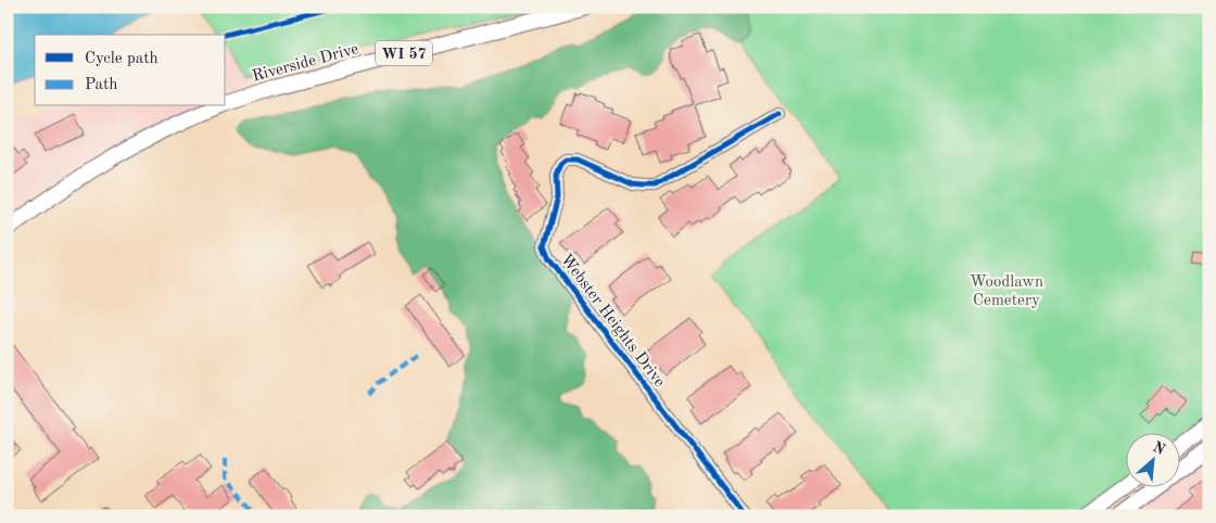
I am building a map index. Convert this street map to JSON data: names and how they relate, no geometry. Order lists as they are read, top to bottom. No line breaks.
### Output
{"streets":{"main road":["WI 57","Riverside Drive"],"street":["Webster Heights Drive"]},"parks":["Woodlawn Cemetery"],"legend":["Cycle path","Path"],"north":"top right"}
